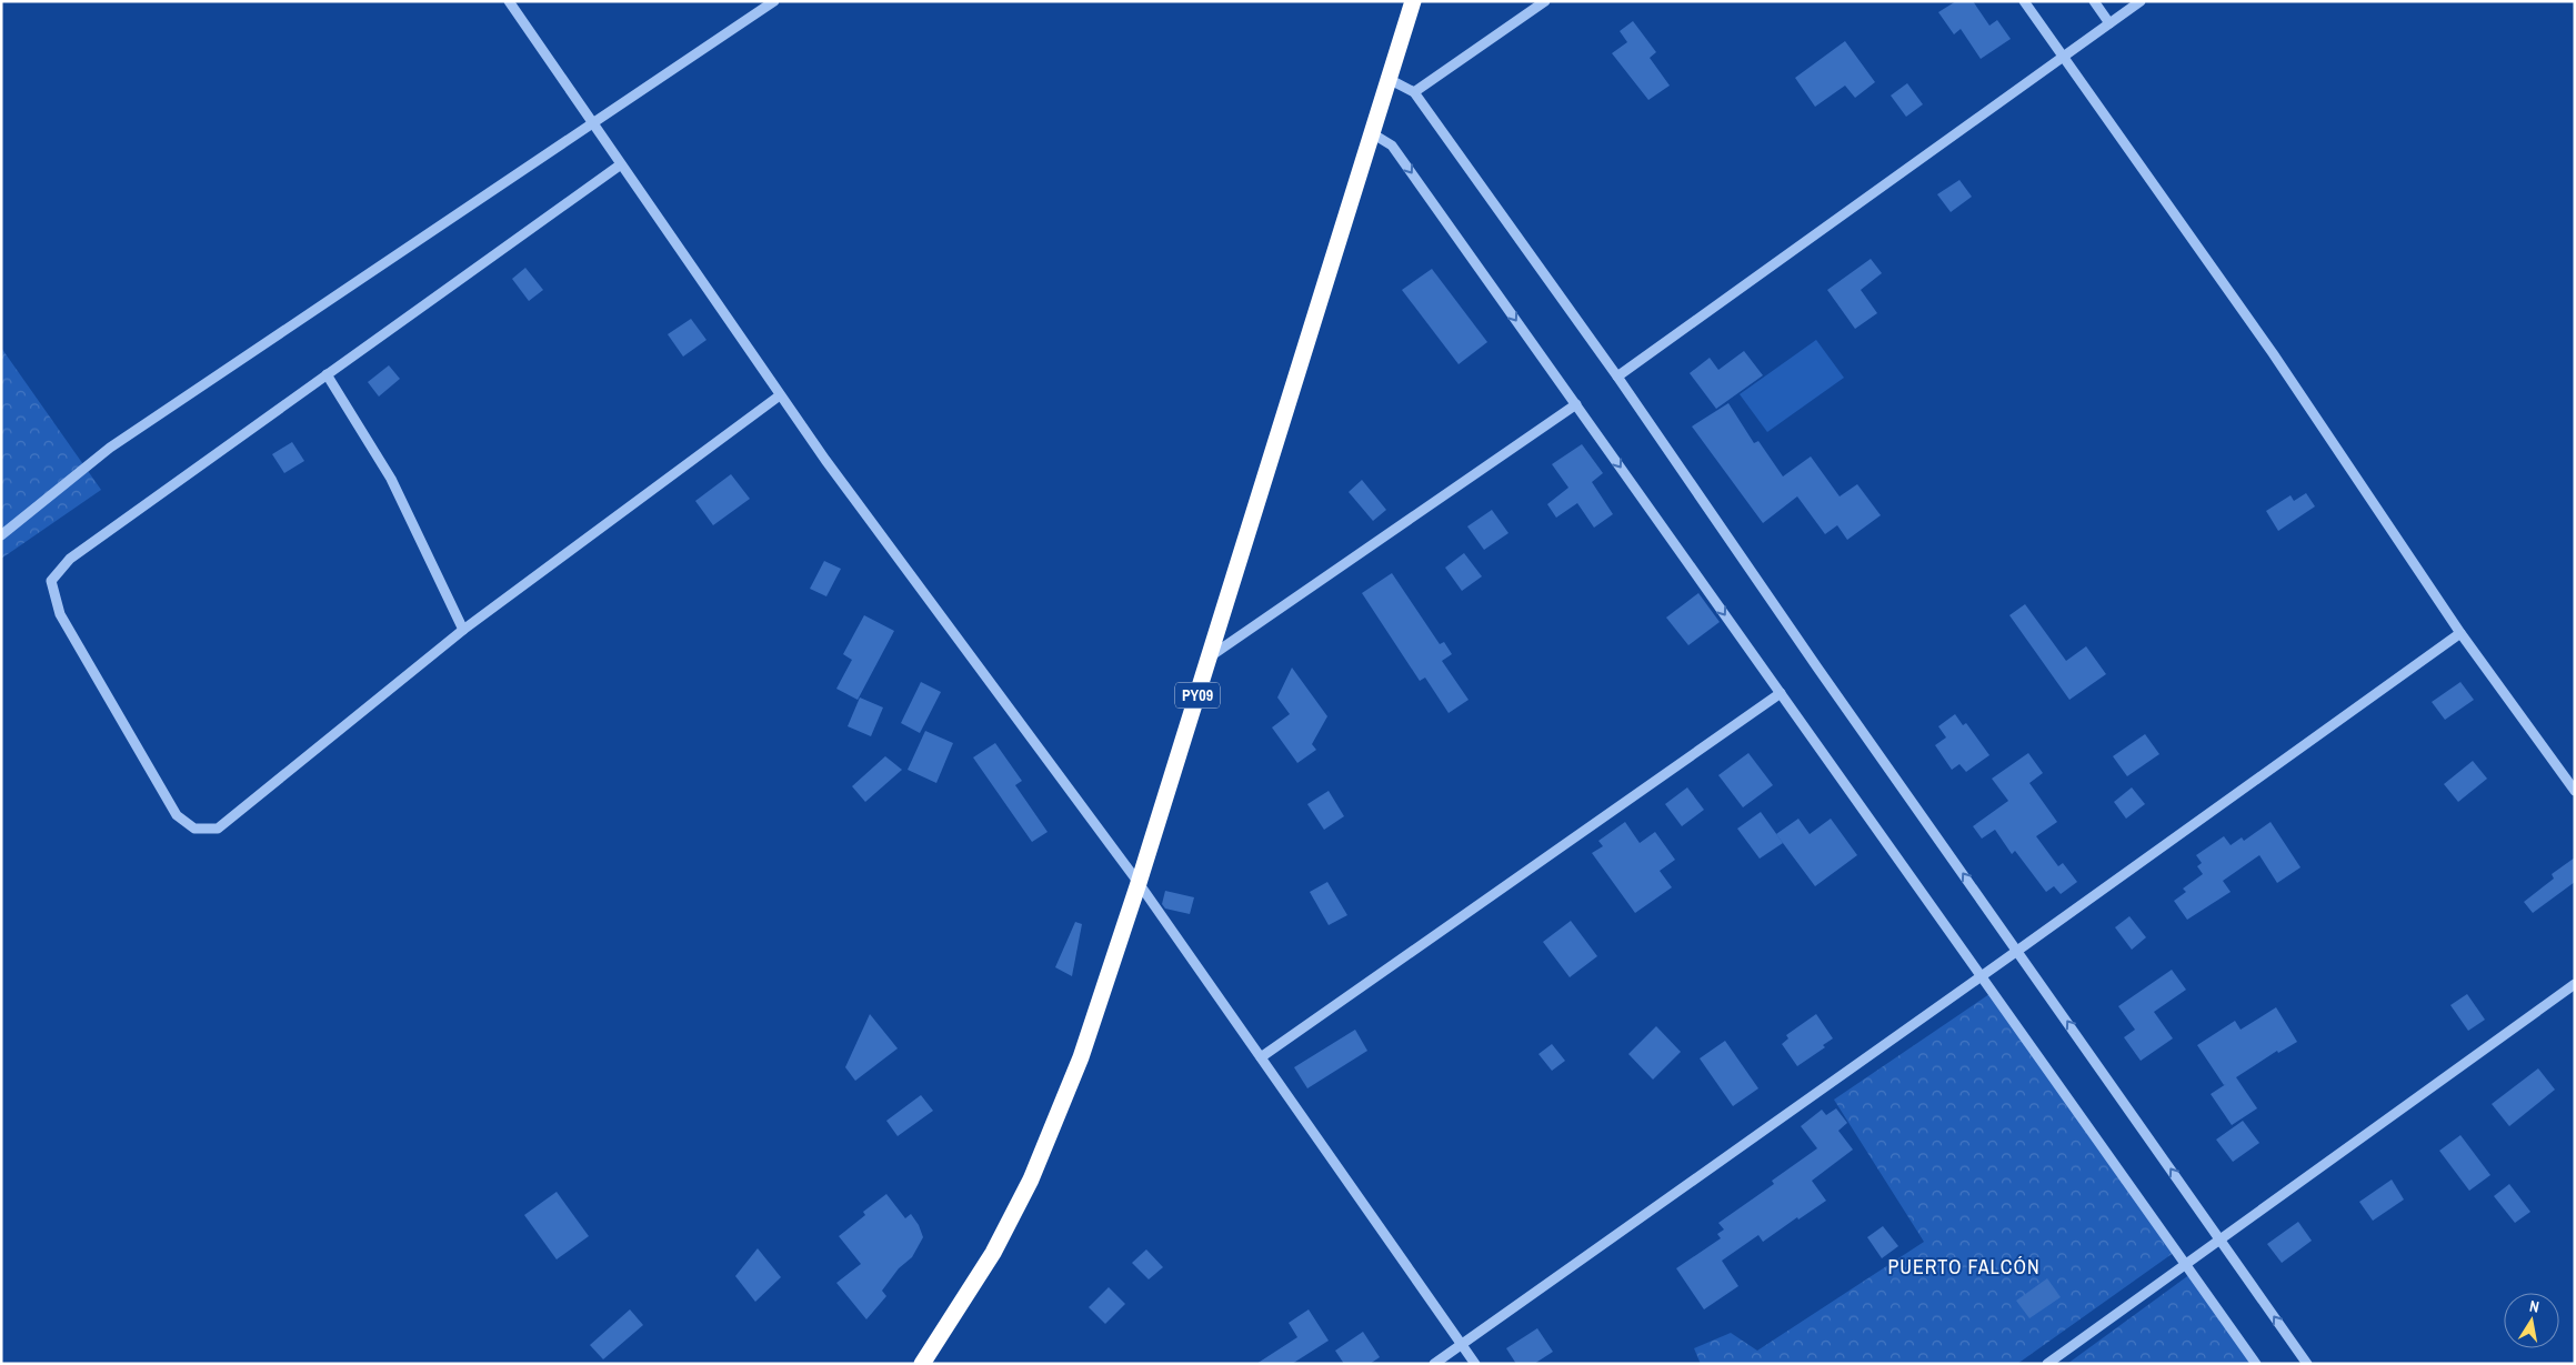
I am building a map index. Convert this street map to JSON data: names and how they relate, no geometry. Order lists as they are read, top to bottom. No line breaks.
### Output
{"streets":{"highway":["PY09"]},"districts":["PUERTO FALCÓN"],"north":"top"}
